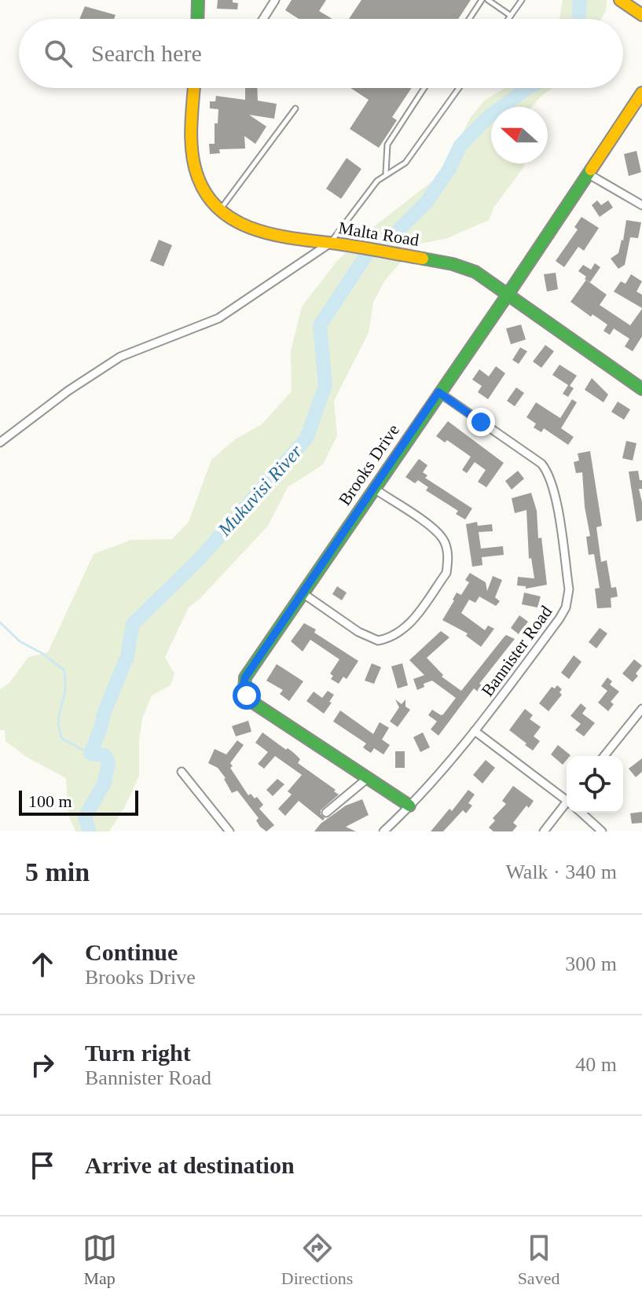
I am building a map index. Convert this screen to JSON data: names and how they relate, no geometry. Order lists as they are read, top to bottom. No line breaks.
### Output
{"streets":{"street":["Malta Road","Brooks Drive","Bannister Road"]},"crossings":[["Malta Road","Brooks Drive"],["Brooks Drive","Bannister Road"]],"water":["Mukuvisi River"],"scale_bar":"100 m","north":"left","page":{"search":"Search here","scale":"100 m","heading":["5 min","Walk · 340 m"],"list":[["Continue","Brooks Drive","300 m"],["Turn right","Bannister Road","40 m"],"Arrive at destination"],"nav":["Map","Directions","Saved"]}}
